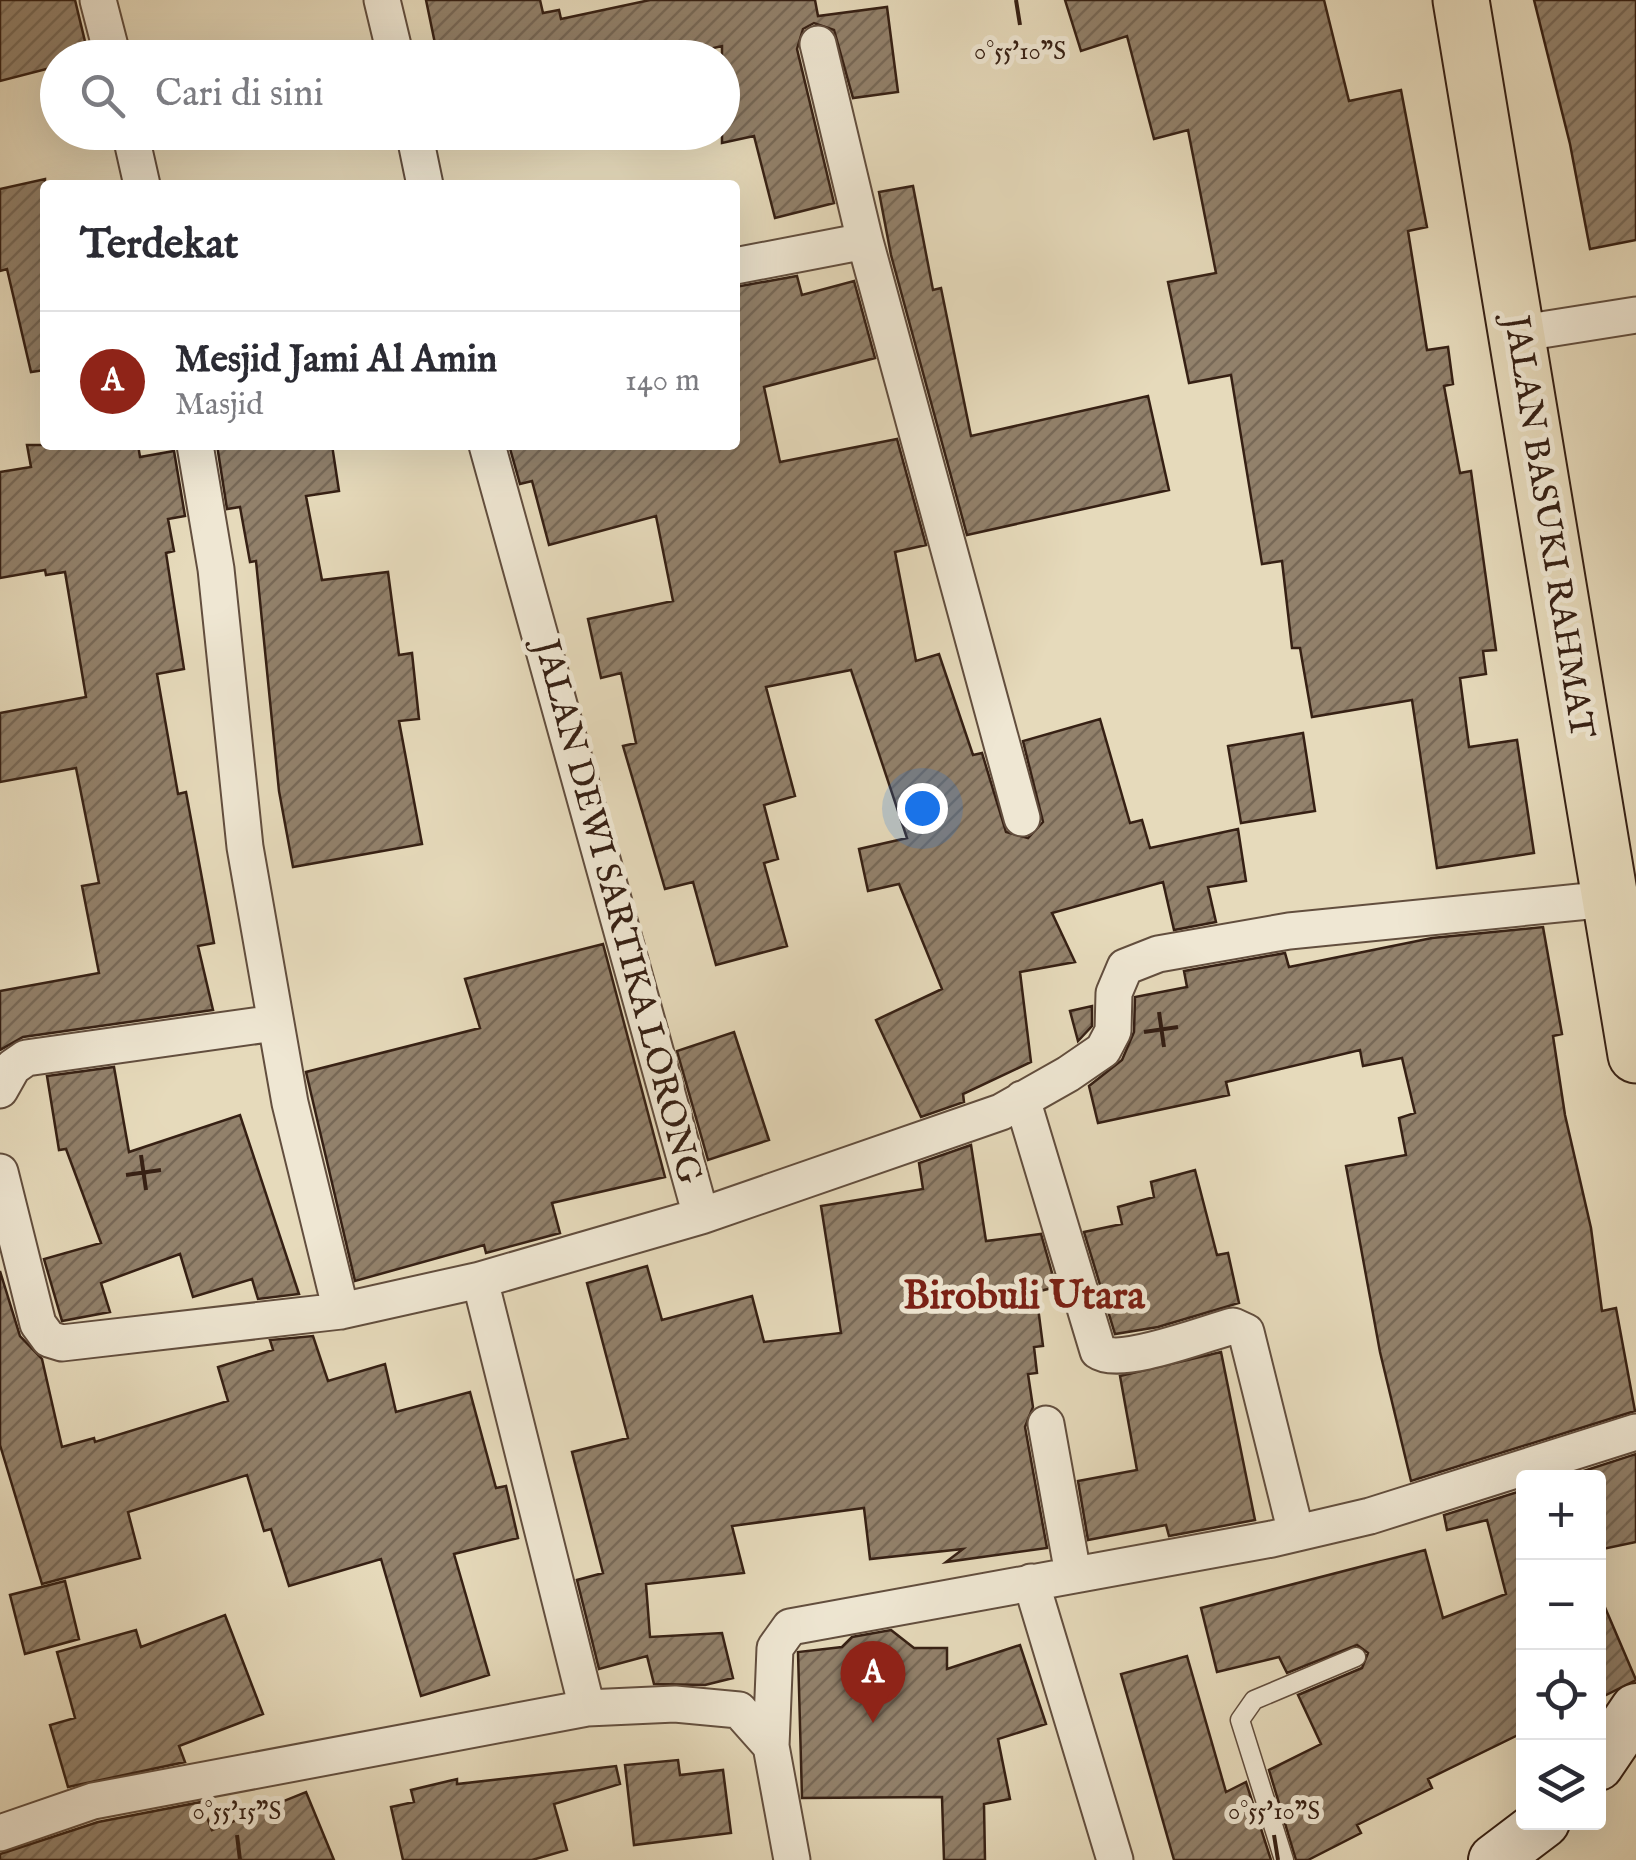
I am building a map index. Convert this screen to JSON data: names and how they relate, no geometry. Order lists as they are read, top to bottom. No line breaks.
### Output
{"streets":{"highway":["JALAN BASUKI RAHMAT"],"street":["JALAN DEWI SARTIKA LORONG"]},"districts":["Birobuli Utara"],"page":{"search":"Cari di sini","heading":"Terdekat","list":[{"mark":"A","name":"Mesjid Jami Al Amin","note":"Masjid","value":"140 m"}],"map_buttons":["+","−"],"pins":"A"},"coordinates":["0°55'10\"S","0°55'15\"S"]}
